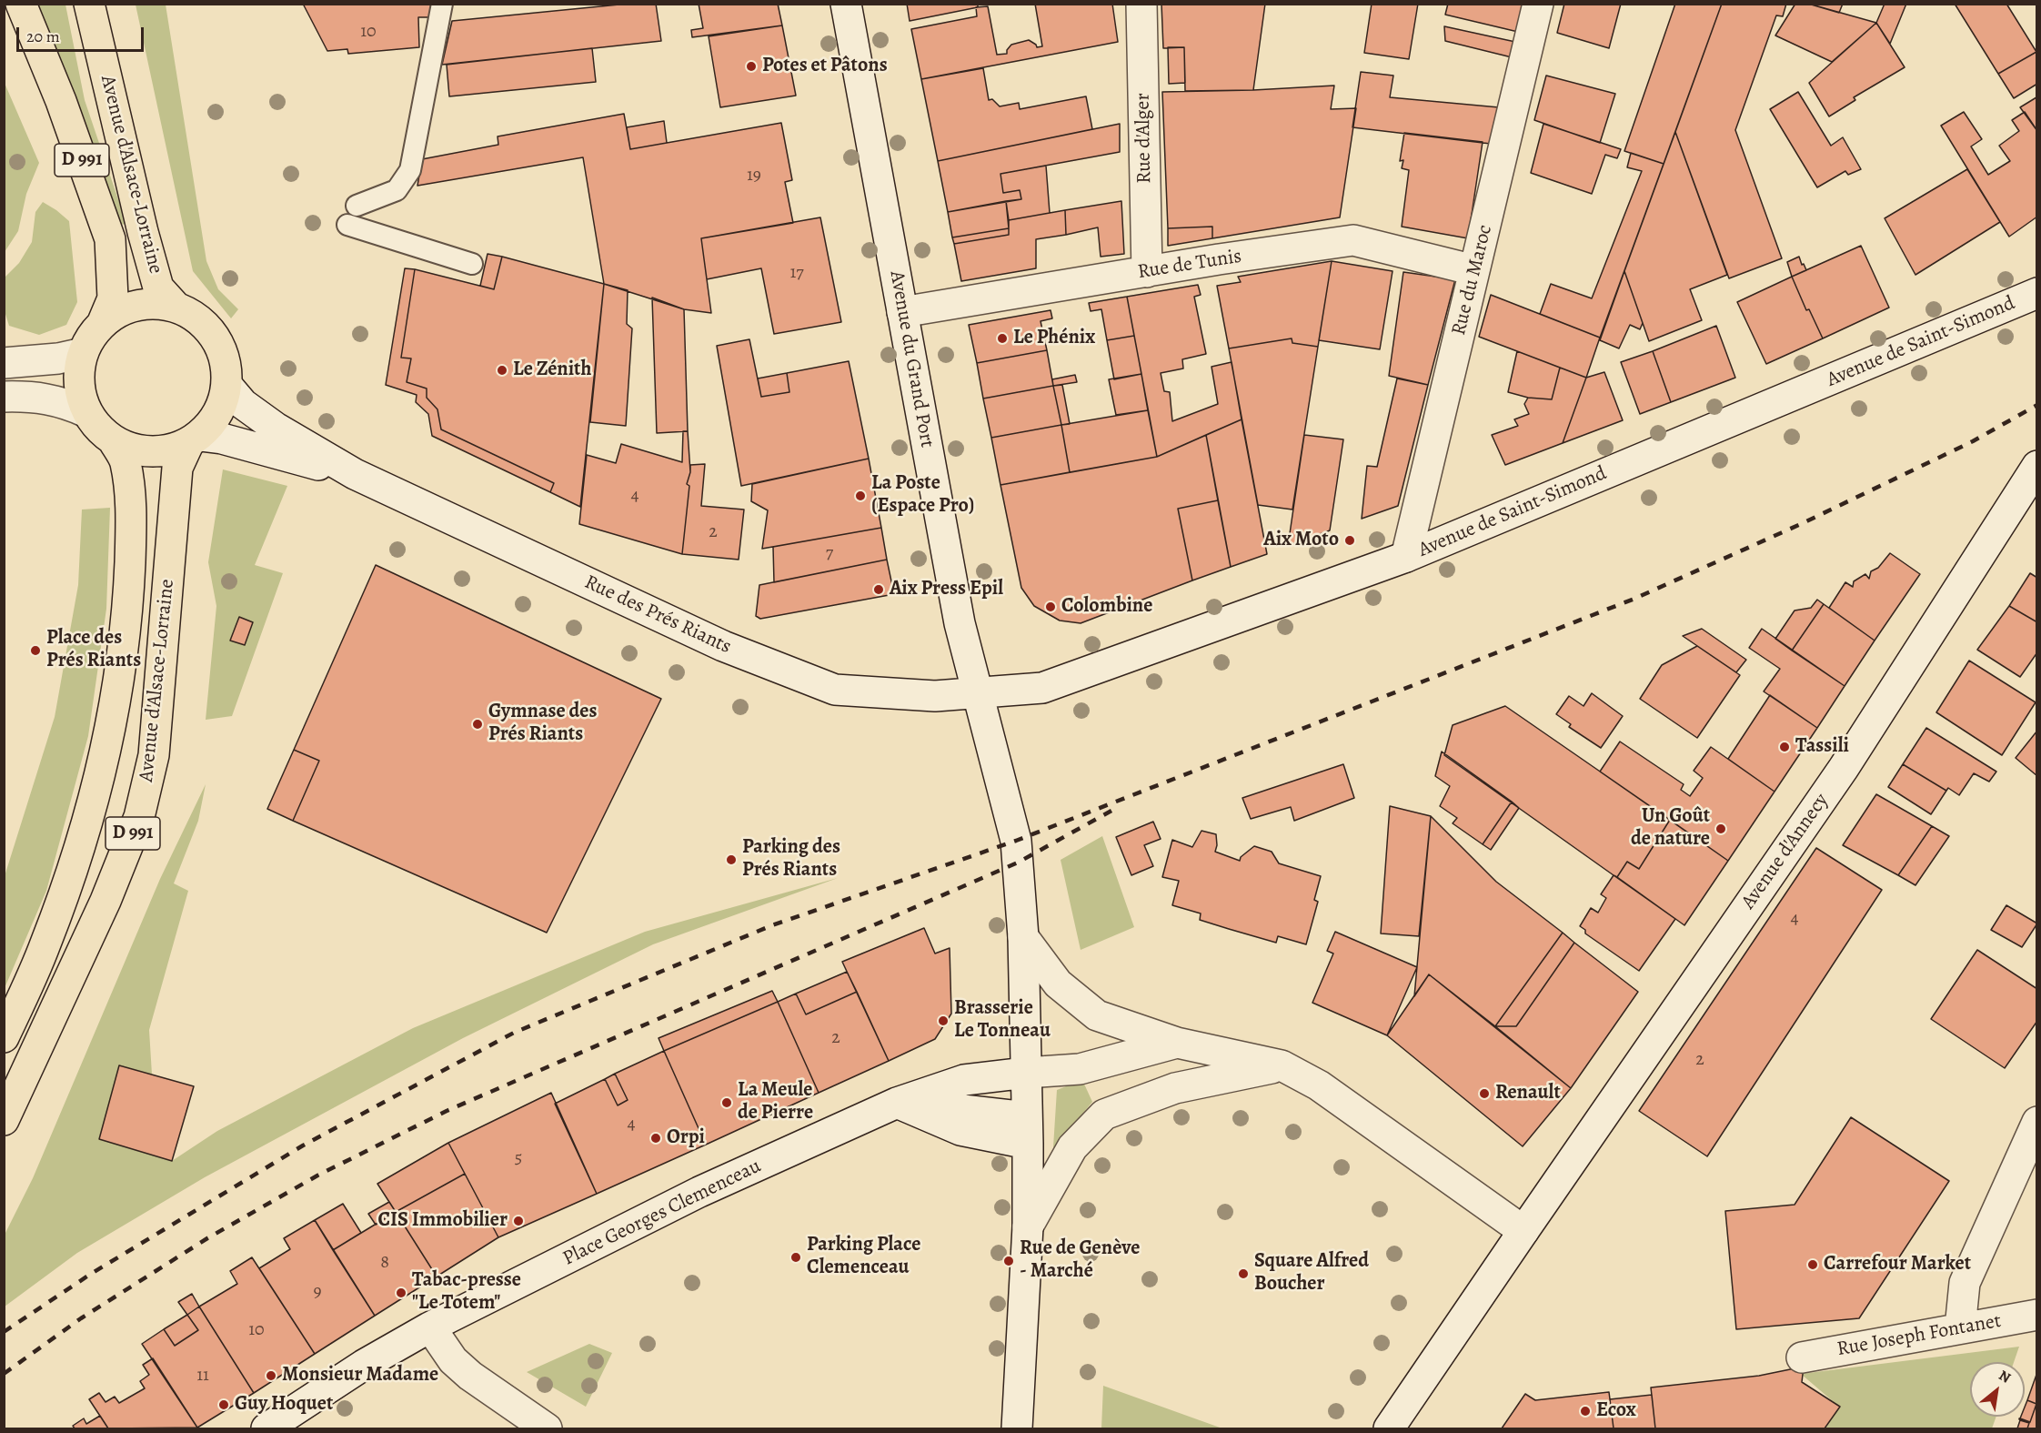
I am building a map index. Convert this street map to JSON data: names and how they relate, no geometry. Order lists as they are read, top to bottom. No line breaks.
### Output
{"streets":{"main road":["D 991","Avenue d'Alsace-Lorraine"],"street":["Rue d'Alger","Rue de Tunis","Rue du Maroc","Avenue de Saint-Simond","Avenue du Grand Port","Rue des Prés Riants","Avenue d'Annecy","Place Georges Clemenceau","Rue Joseph Fontanet"]},"crossings":[["Rue d'Alger","Rue de Tunis"],["Avenue d'Alsace-Lorraine","Rue des Prés Riants"],["Rue de Tunis","Rue du Maroc"],["Rue de Tunis","Avenue du Grand Port"],["Rue du Maroc","Avenue de Saint-Simond"],["Avenue de Saint-Simond","Avenue du Grand Port"],["Avenue de Saint-Simond","Rue des Prés Riants"],["Avenue du Grand Port","Rue des Prés Riants"]],"places":["Potes et Pâtons","Le Phénix","Le Zénith","La Poste (Espace Pro)","Aix Moto","Aix Press Epil","Colombine","Place des Prés Riants","Gymnase des Prés Riants","Tassili","Un Goût de nature","Parking des Prés Riants","Brasserie Le Tonneau","Renault","La Meule de Pierre","Orpi","CIS Immobilier","Parking Place Clemenceau","Rue de Genève - Marché","Carrefour Market","Square Alfred Boucher","Tabac-presse \"Le Totem\"","Monsieur Madame","Guy Hoquet","Ecox"],"house_numbers":["10","19","17","4","2","7","4","2","2","4","5","8","9","10","11"],"scale_bar":"20 m","north":"top right"}
